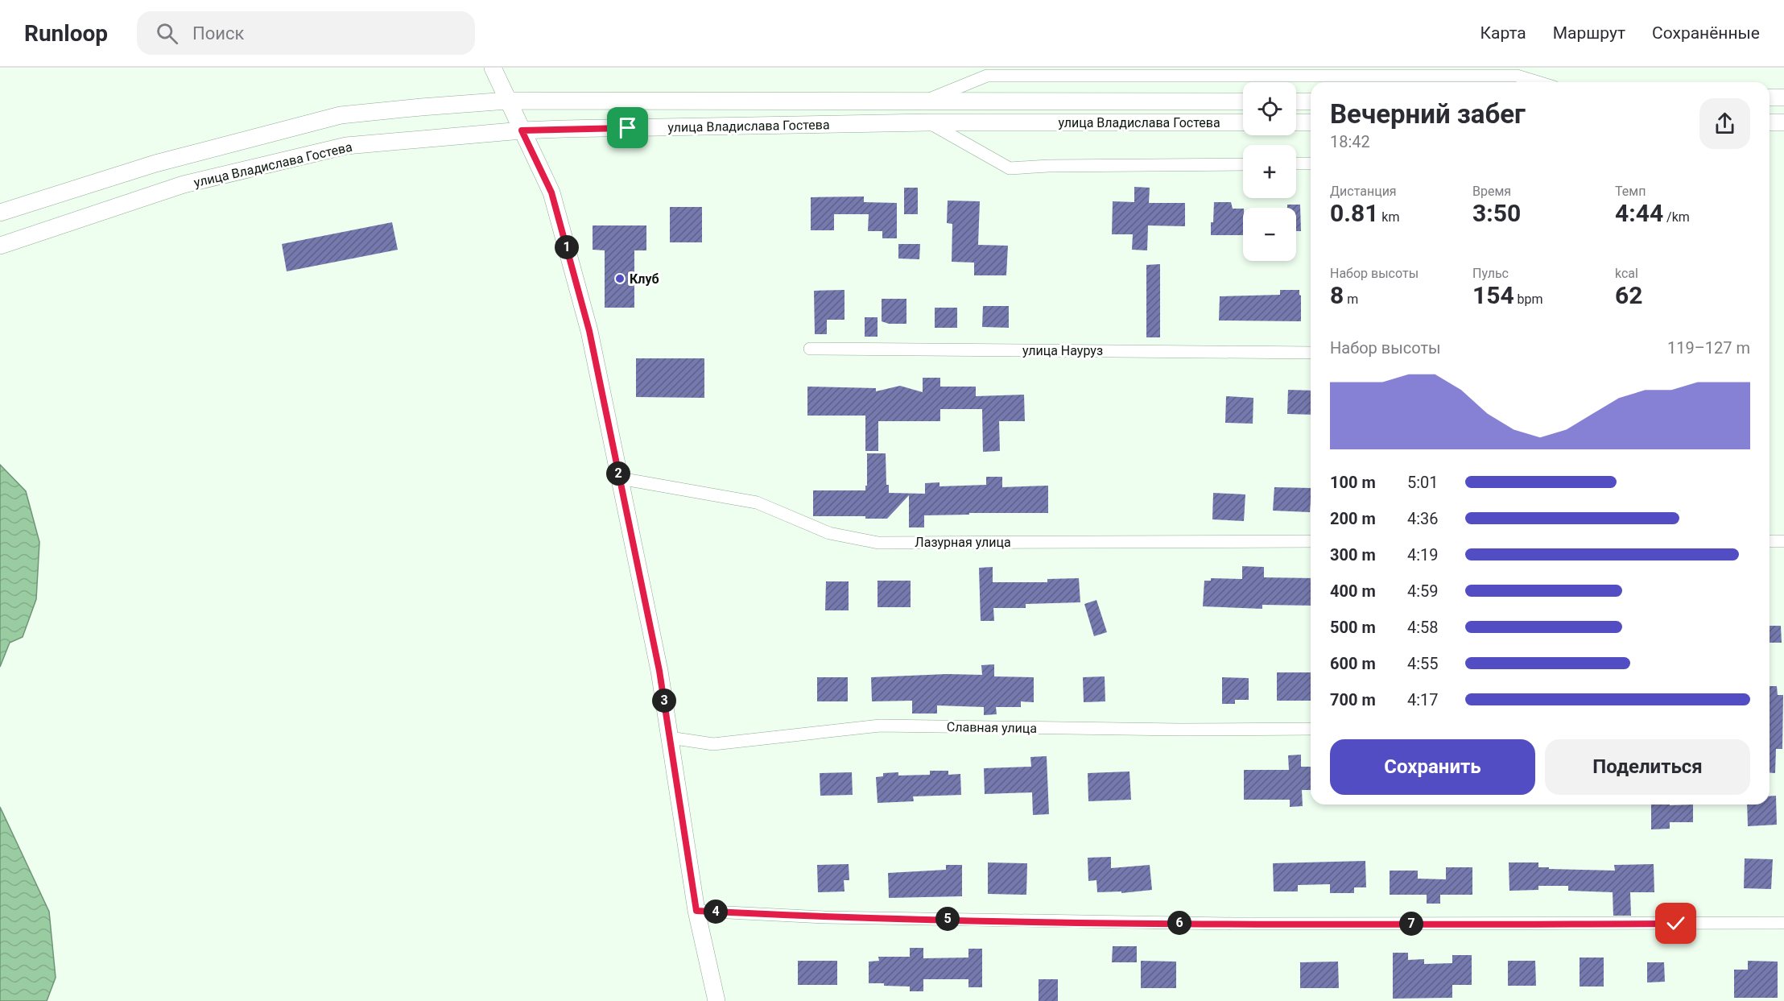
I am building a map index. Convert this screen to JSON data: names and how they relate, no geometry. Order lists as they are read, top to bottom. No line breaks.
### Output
{"streets":{"main road":["улица Владислава Гостева"],"street":["улица Науруз","Лазурная улица","Славная улица"]},"places":["Клуб"],"page":{"header":"Runloop","search":"Поиск","nav":["Карта","Маршрут","Сохранённые"],"map_buttons":["+","−"],"heading":["Вечерний забег","18:42"],"stats":[["Дистанция","0.81 km"],["Время","3:50"],["Темп","4:44 /km"],["Набор высоты","8 m"],["Пульс","154 bpm"],["kcal","62"]],"pins":["1","2","3","4","5","6","7"],"chart":["Набор высоты","119–127 m"],"list":[{"name":"100 m","note":"5:01"},{"name":"200 m","note":"4:36"},{"name":"300 m","note":"4:19"},{"name":"400 m","note":"4:59"},{"name":"500 m","note":"4:58"},{"name":"600 m","note":"4:55"},{"name":"700 m","note":"4:17"}],"buttons":["Сохранить","Поделиться"]}}
